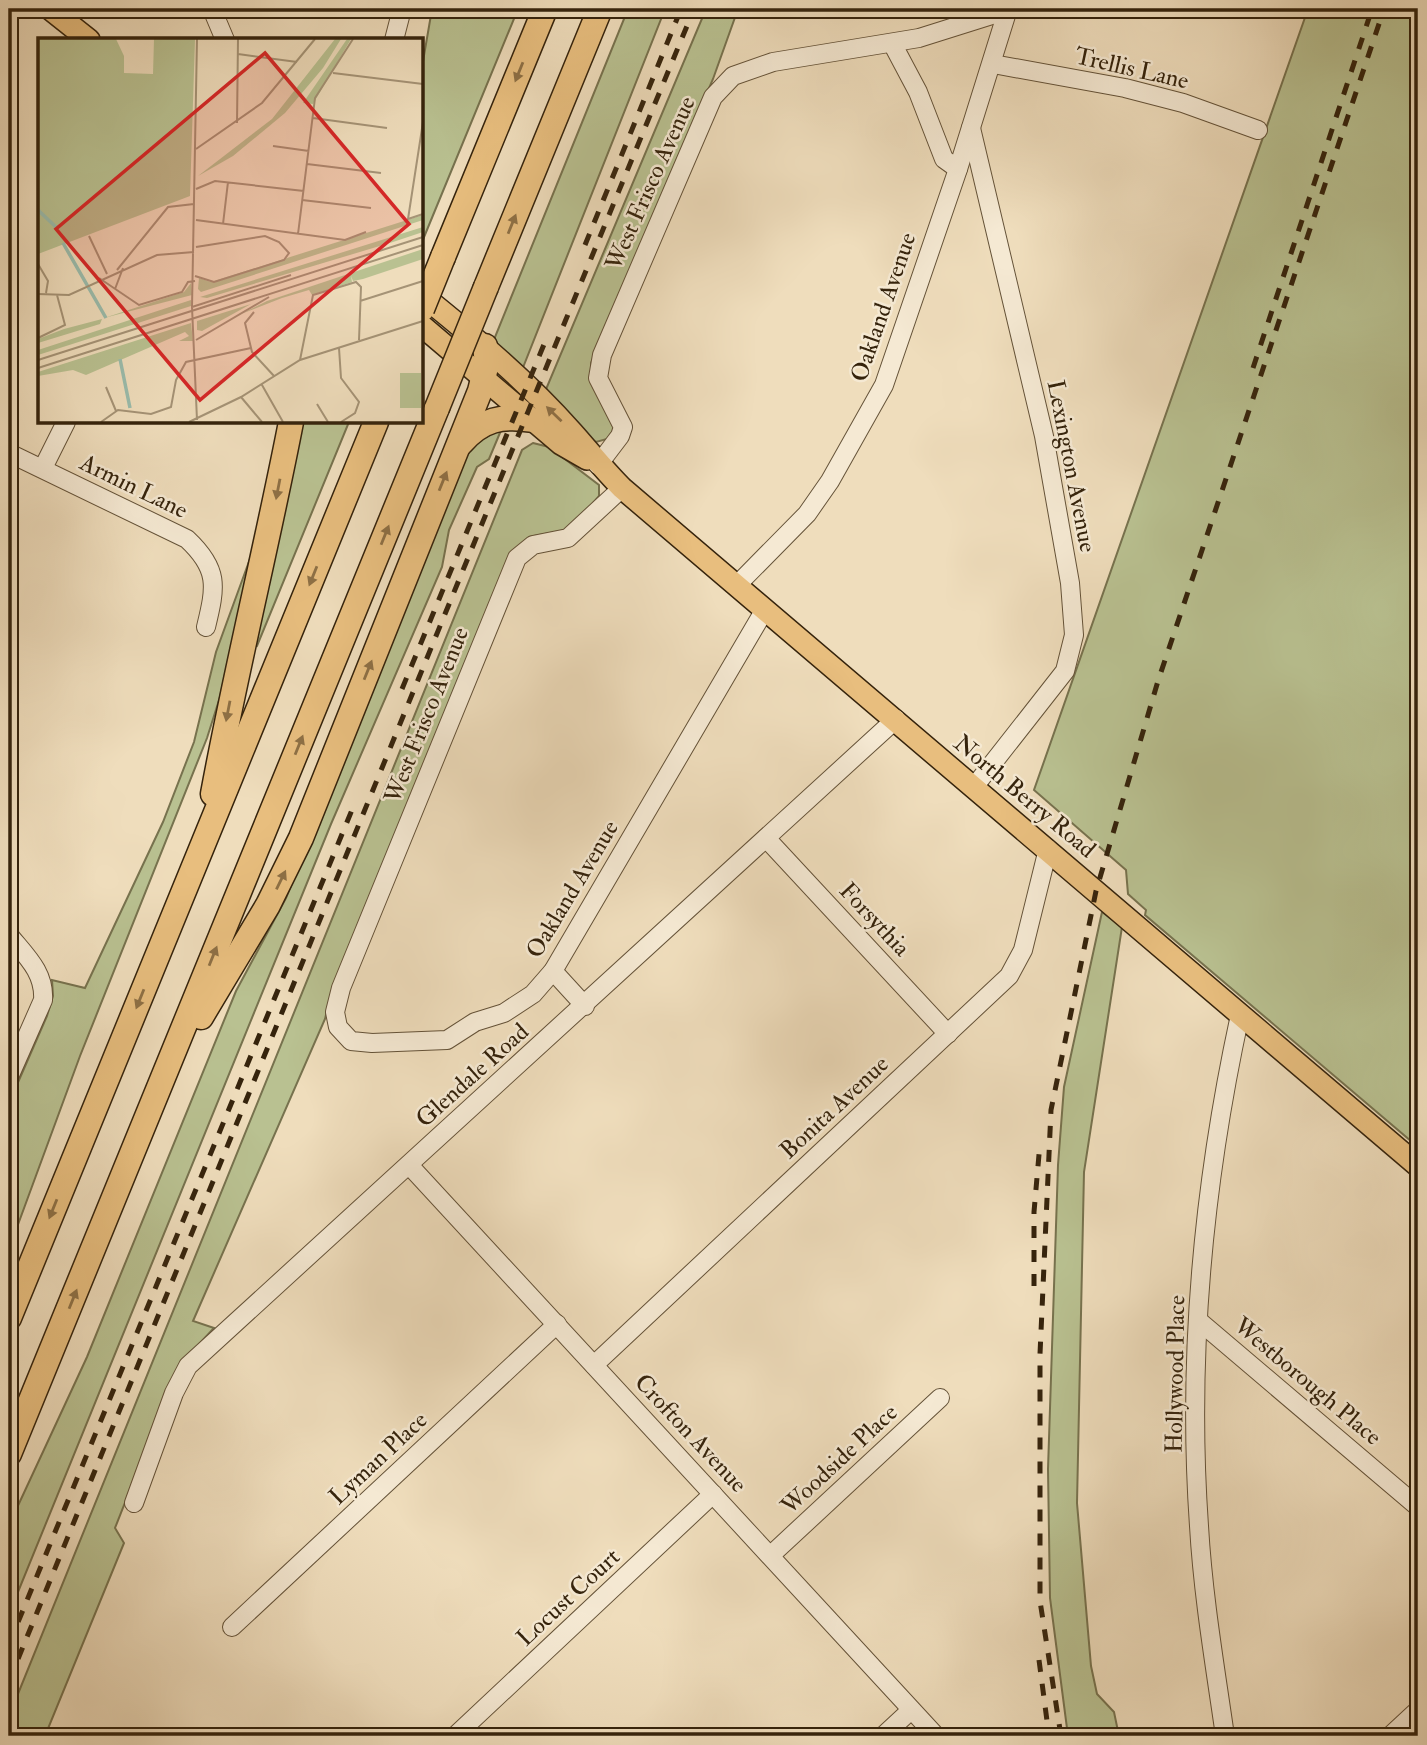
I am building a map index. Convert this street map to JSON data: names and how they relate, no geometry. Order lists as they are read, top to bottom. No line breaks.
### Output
{"streets":{"main road":["North Berry Road"],"street":["Trellis Lane","West Frisco Avenue","Oakland Avenue","Lexington Avenue","Armin Lane","Forsythia","Glendale Road","Bonita Avenue","Hollywood Place","Westborough Place","Crofton Avenue","Lyman Place","Woodside Place","Locust Court"]},"crossings":[["Trellis Lane","Oakland Avenue"],["West Frisco Avenue","Oakland Avenue"],["West Frisco Avenue","North Berry Road"],["Oakland Avenue","Lexington Avenue"],["Oakland Avenue","North Berry Road"],["Lexington Avenue","North Berry Road"],["North Berry Road","Glendale Road"],["North Berry Road","Bonita Avenue"],["North Berry Road","Hollywood Place"],["Forsythia","Glendale Road"],["Forsythia","Bonita Avenue"],["Glendale Road","Crofton Avenue"],["Bonita Avenue","Crofton Avenue"],["Hollywood Place","Westborough Place"],["Crofton Avenue","Lyman Place"],["Crofton Avenue","Woodside Place"],["Crofton Avenue","Locust Court"]]}
